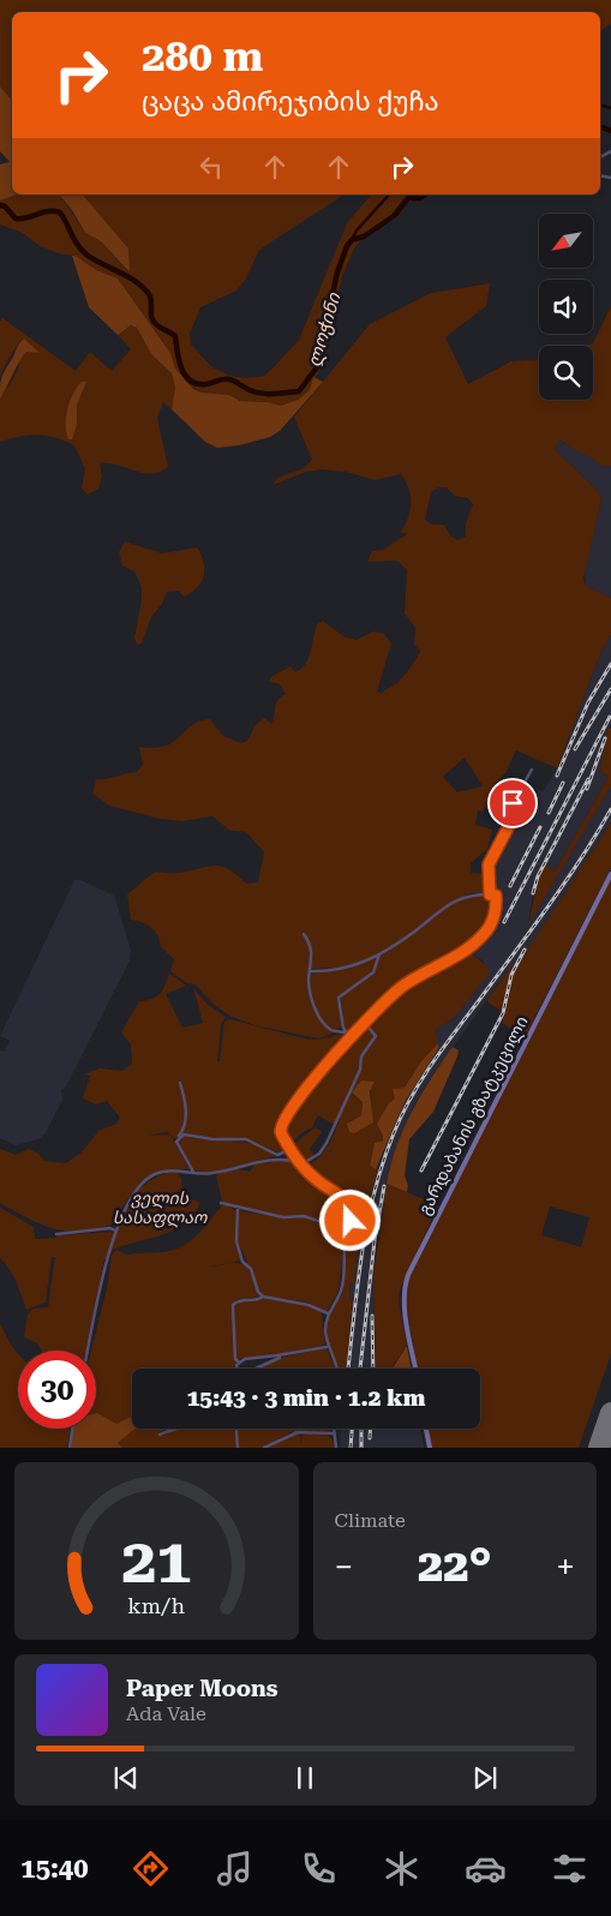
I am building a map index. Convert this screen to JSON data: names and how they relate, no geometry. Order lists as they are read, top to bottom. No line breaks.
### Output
{"streets":{"main road":["გარდაბანის გზატკეცილი"]},"water":["ლოჭინი"],"parks":["ველის სასაფლაო"],"north":"bottom left","page":{"turn":["280 m","ცაცა ამირეჯიბის ქუჩა"],"limit":"30","trip":"15:43 · 3 min · 1.2 km","tile":"Climate","heat":["−","22°","+"],"song":["Paper Moons","Ada Vale"],"tabs":"15:40","gauge":["21","km/h"]}}
